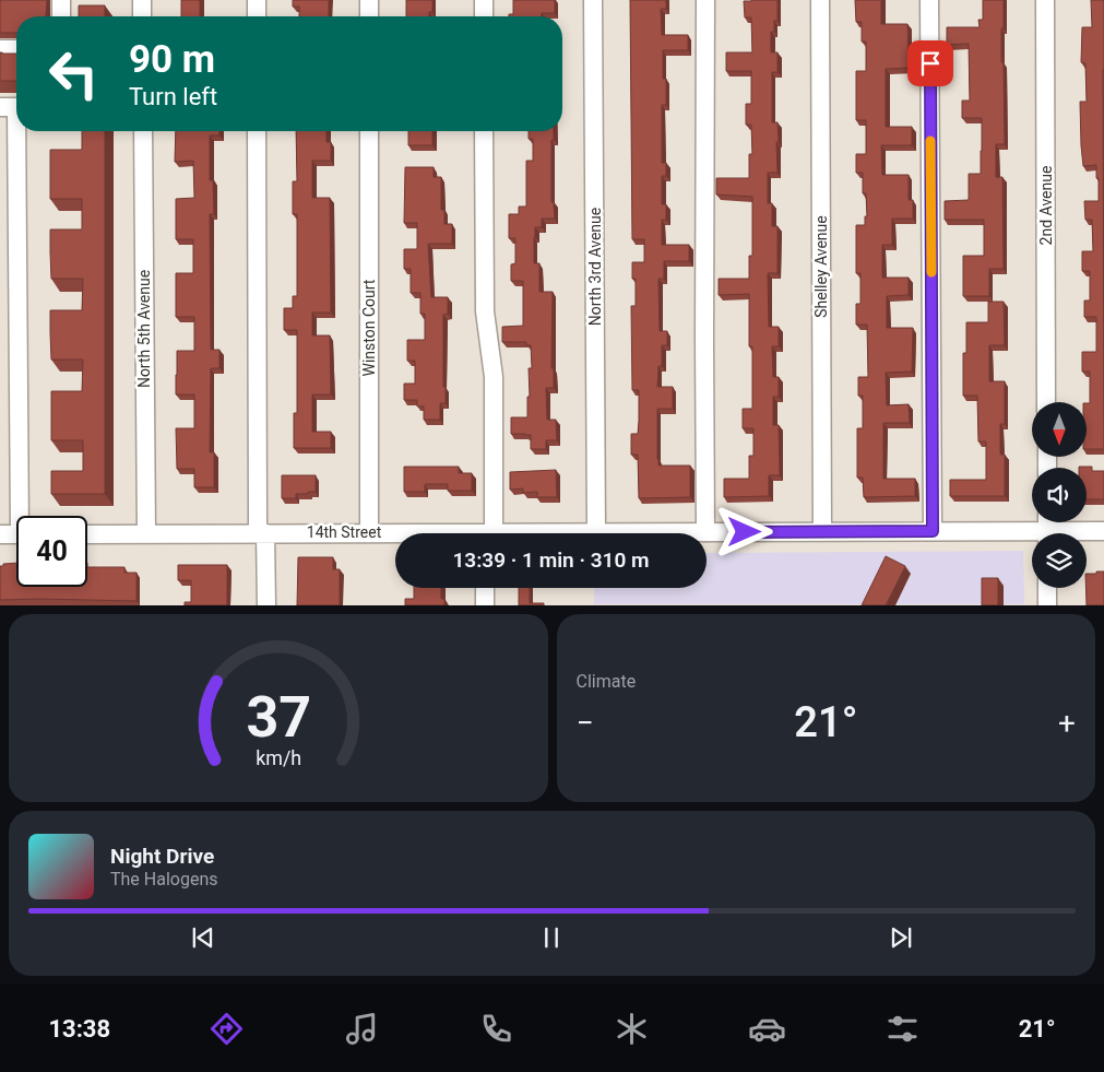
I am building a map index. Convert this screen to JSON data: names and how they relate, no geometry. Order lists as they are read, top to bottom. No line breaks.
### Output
{"streets":{"street":["2nd Avenue","North 3rd Avenue","Shelley Avenue","Winston Court","North 5th Avenue","14th Street"]},"crossings":[["North 3rd Avenue","14th Street"],["Shelley Avenue","14th Street"],["Winston Court","14th Street"],["North 5th Avenue","14th Street"]],"north":"bottom","page":{"turn":["90 m","Turn left"],"limit":"40","trip":"13:39 · 1 min · 310 m","tile":"Climate","heat":["−","21°","+"],"song":["Night Drive","The Halogens"],"tabs":["13:38","21°"],"gauge":["37","km/h"]}}
